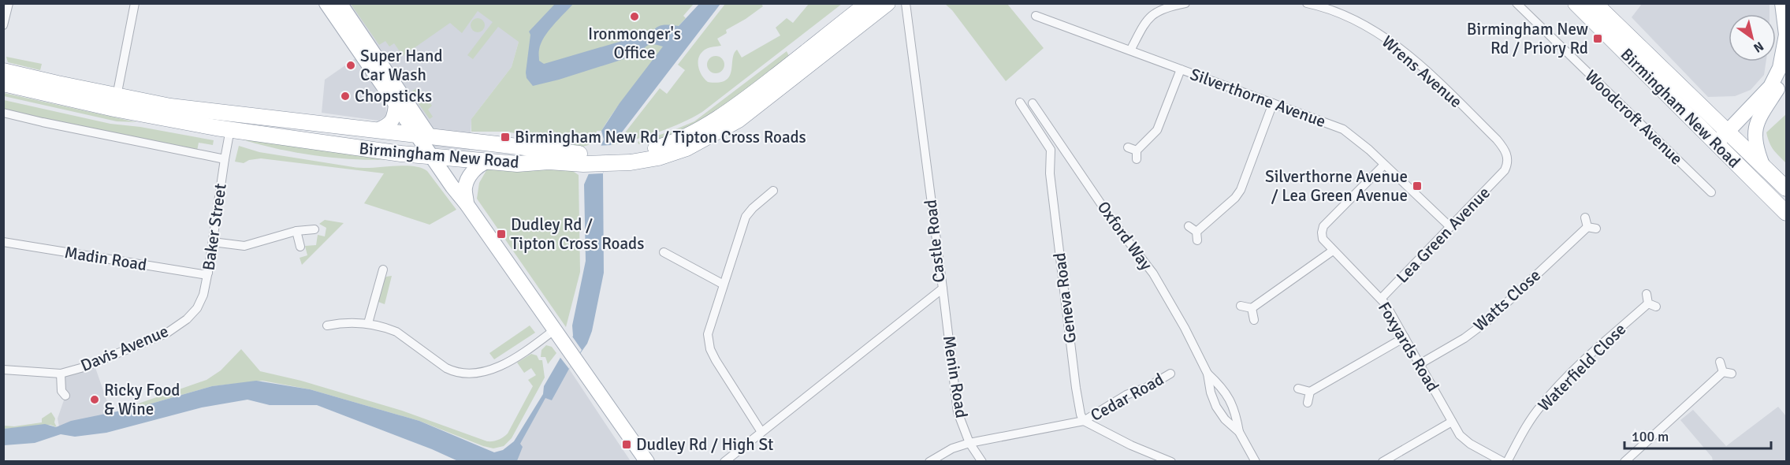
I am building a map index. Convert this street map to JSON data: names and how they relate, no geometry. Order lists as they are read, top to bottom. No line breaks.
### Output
{"streets":{"highway":["Birmingham New Road"],"street":["Wrens Avenue","Silverthorne Avenue","Woodcroft Avenue","Baker Street","Lea Green Avenue","Oxford Way","Castle Road","Madin Road","Geneva Road","Watts Close","Foxyards Road","Davis Avenue","Waterfield Close","Menin Road","Cedar Road"]},"crossings":[["Wrens Avenue","Lea Green Avenue"],["Silverthorne Avenue","Lea Green Avenue"],["Silverthorne Avenue","Foxyards Road"],["Birmingham New Road","Baker Street"],["Baker Street","Madin Road"],["Baker Street","Davis Avenue"],["Lea Green Avenue","Foxyards Road"],["Castle Road","Menin Road"],["Geneva Road","Cedar Road"],["Watts Close","Foxyards Road"]],"places":{"other":["Ironmonger's Office","Super Hand Car Wash","Chopsticks","Ricky Food & Wine"],"transit":["Birmingham New Rd / Priory Rd","Birmingham New Rd / Tipton Cross Roads","Silverthorne Avenue / Lea Green Avenue","Dudley Rd / Tipton Cross Roads","Dudley Rd / High St"]},"scale_bar":"100 m","north":"bottom right"}
